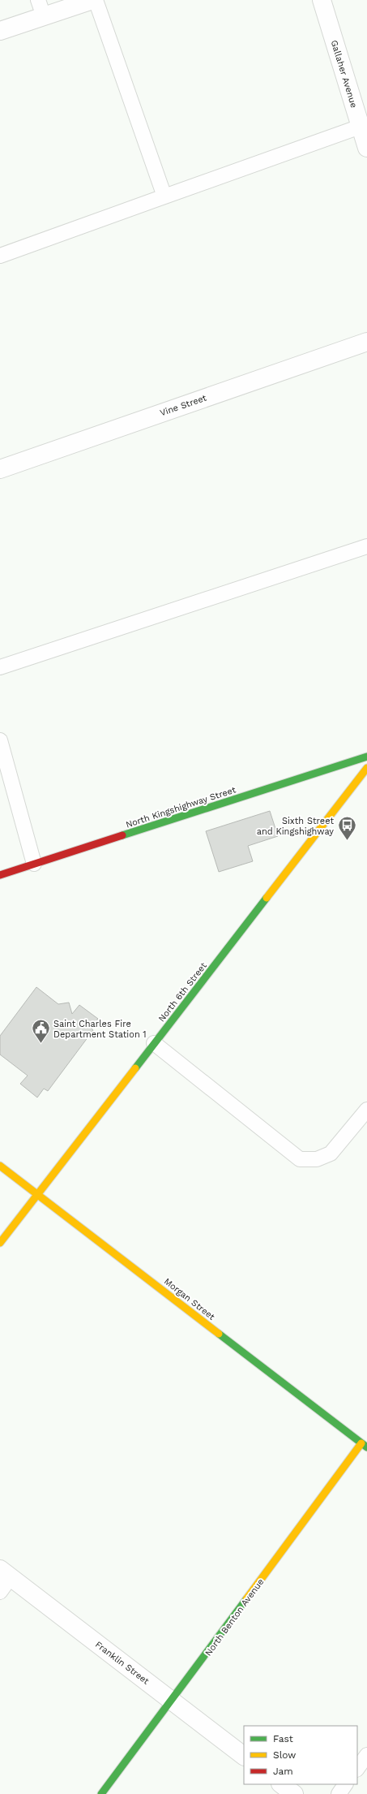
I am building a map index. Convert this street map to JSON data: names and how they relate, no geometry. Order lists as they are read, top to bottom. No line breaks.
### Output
{"streets":{"street":["Gallaher Avenue","Vine Street","North Kingshighway Street","North 6th Street","Morgan Street","North Benton Avenue","Franklin Street"]},"crossings":[["North 6th Street","Morgan Street"],["Morgan Street","North Benton Avenue"],["North Benton Avenue","Franklin Street"]],"places":{"bus stop":["Sixth Street and Kingshighway"],"public building":["Saint Charles Fire Department Station 1"]},"legend":["Fast","Slow","Jam"]}
